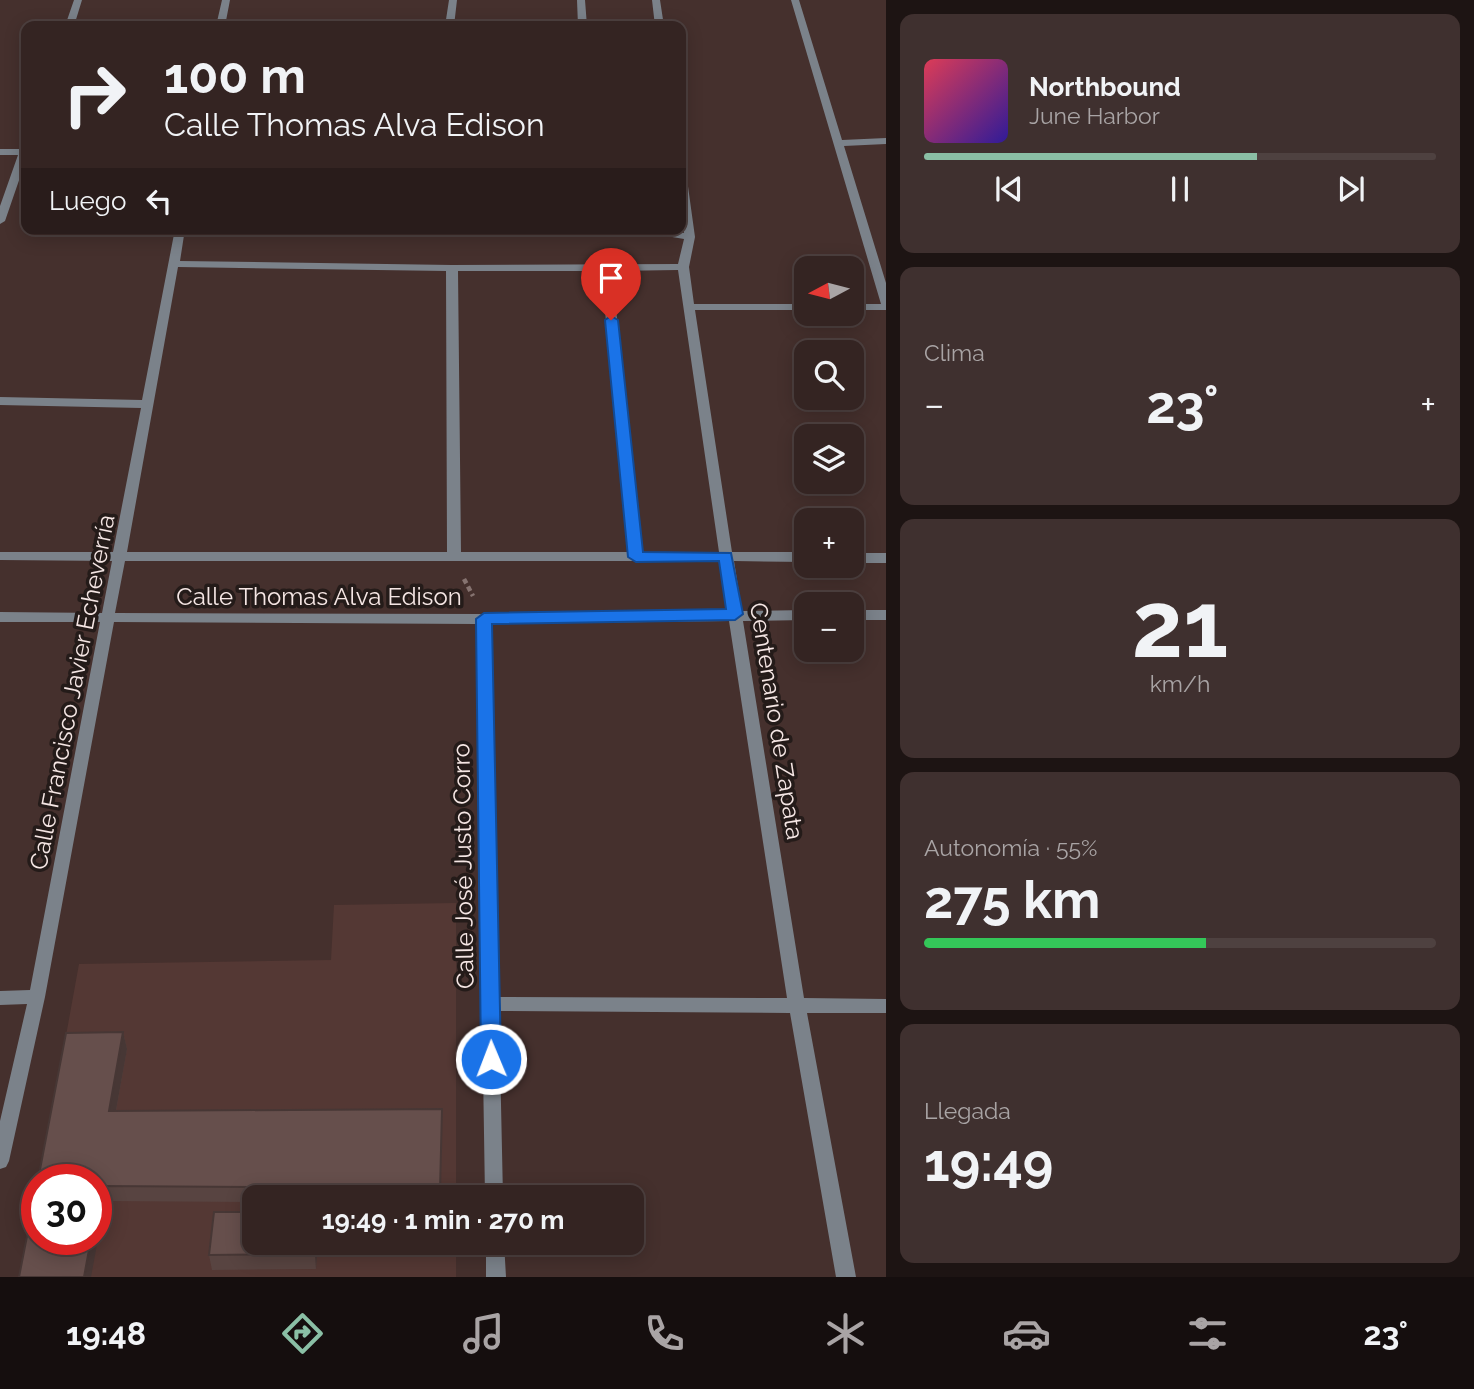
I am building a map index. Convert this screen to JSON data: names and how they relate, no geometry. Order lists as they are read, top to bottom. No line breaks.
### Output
{"streets":{"street":["Calle Thomas Alva Edison","Calle Francisco Javier Echeverría","Centenario de Zapata","Calle José Justo Corro"]},"crossings":[["Calle Thomas Alva Edison","Calle Francisco Javier Echeverría"],["Calle Thomas Alva Edison","Centenario de Zapata"],["Calle Thomas Alva Edison","Calle José Justo Corro"]],"north":"left","page":{"turn":["100 m","Calle Thomas Alva Edison"],"song":["Northbound","June Harbor"],"then":"Luego","map_buttons":["+","−"],"tile":["Clima",["21","km/h"],["Autonomía · 55%","275 km"],["Llegada","19:49"]],"heat":["−","23°","+"],"limit":"30","trip":"19:49 · 1 min · 270 m","tabs":["19:48","23°"]}}
